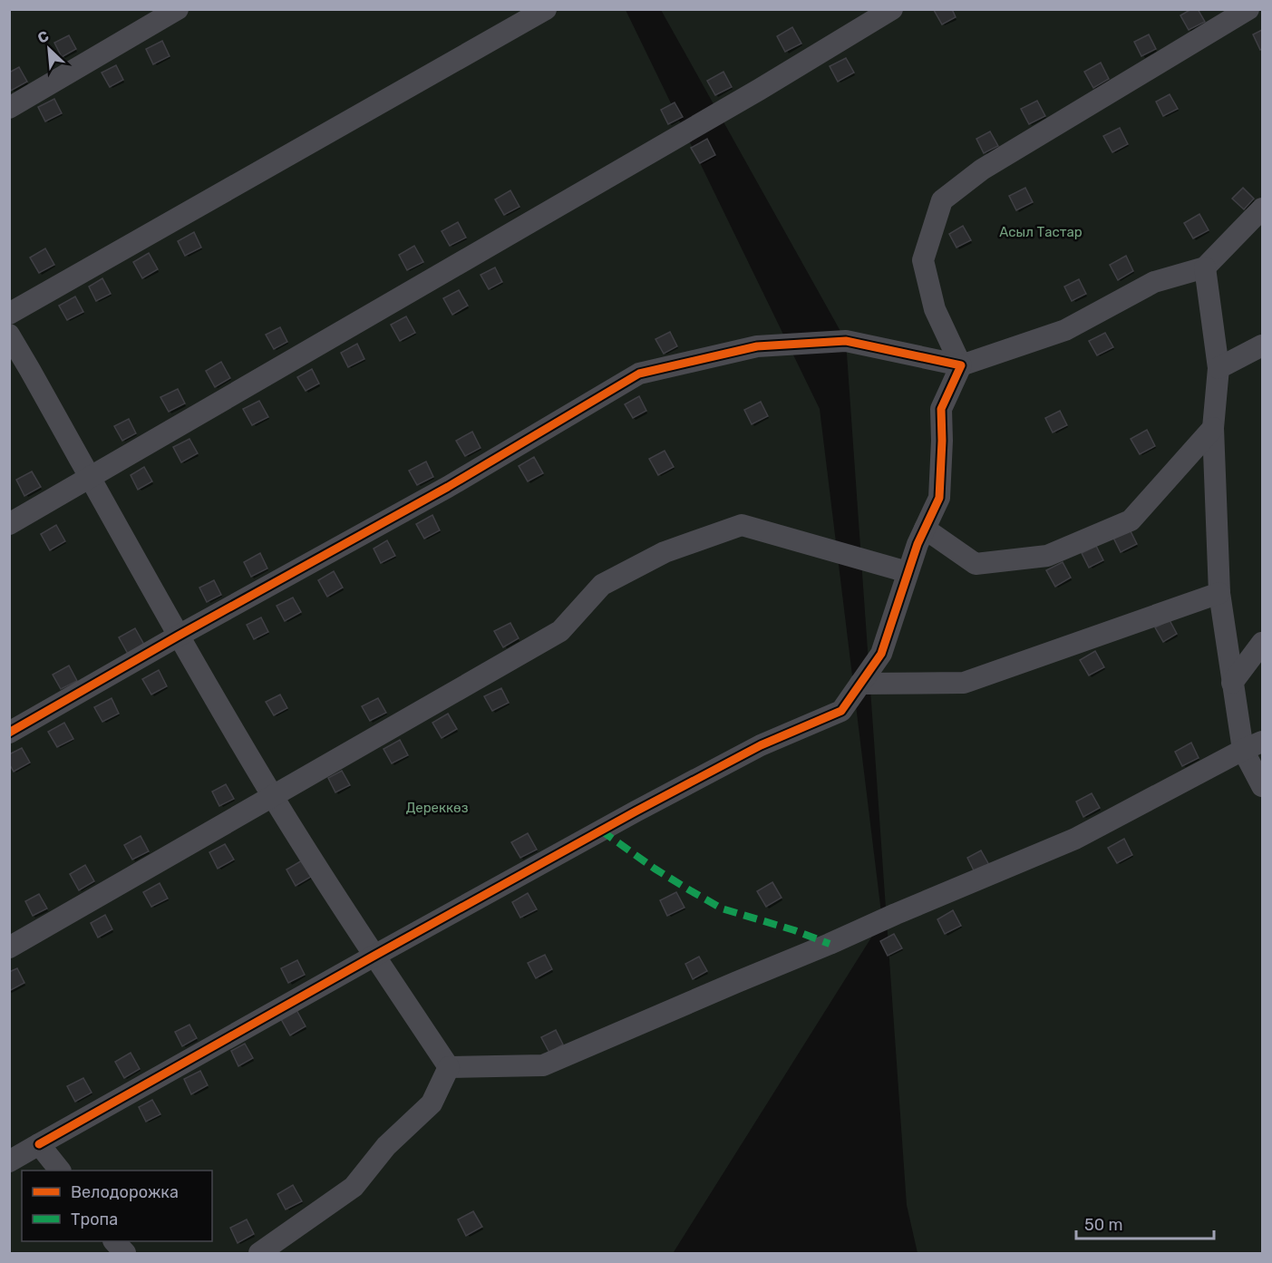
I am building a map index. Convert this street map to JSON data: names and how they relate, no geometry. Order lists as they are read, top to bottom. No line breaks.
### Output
{"parks":["Асыл Тастар","Дереккөз"],"legend":["Велодорожка","Тропа"],"scale_bar":"50 m","north":"top left"}
